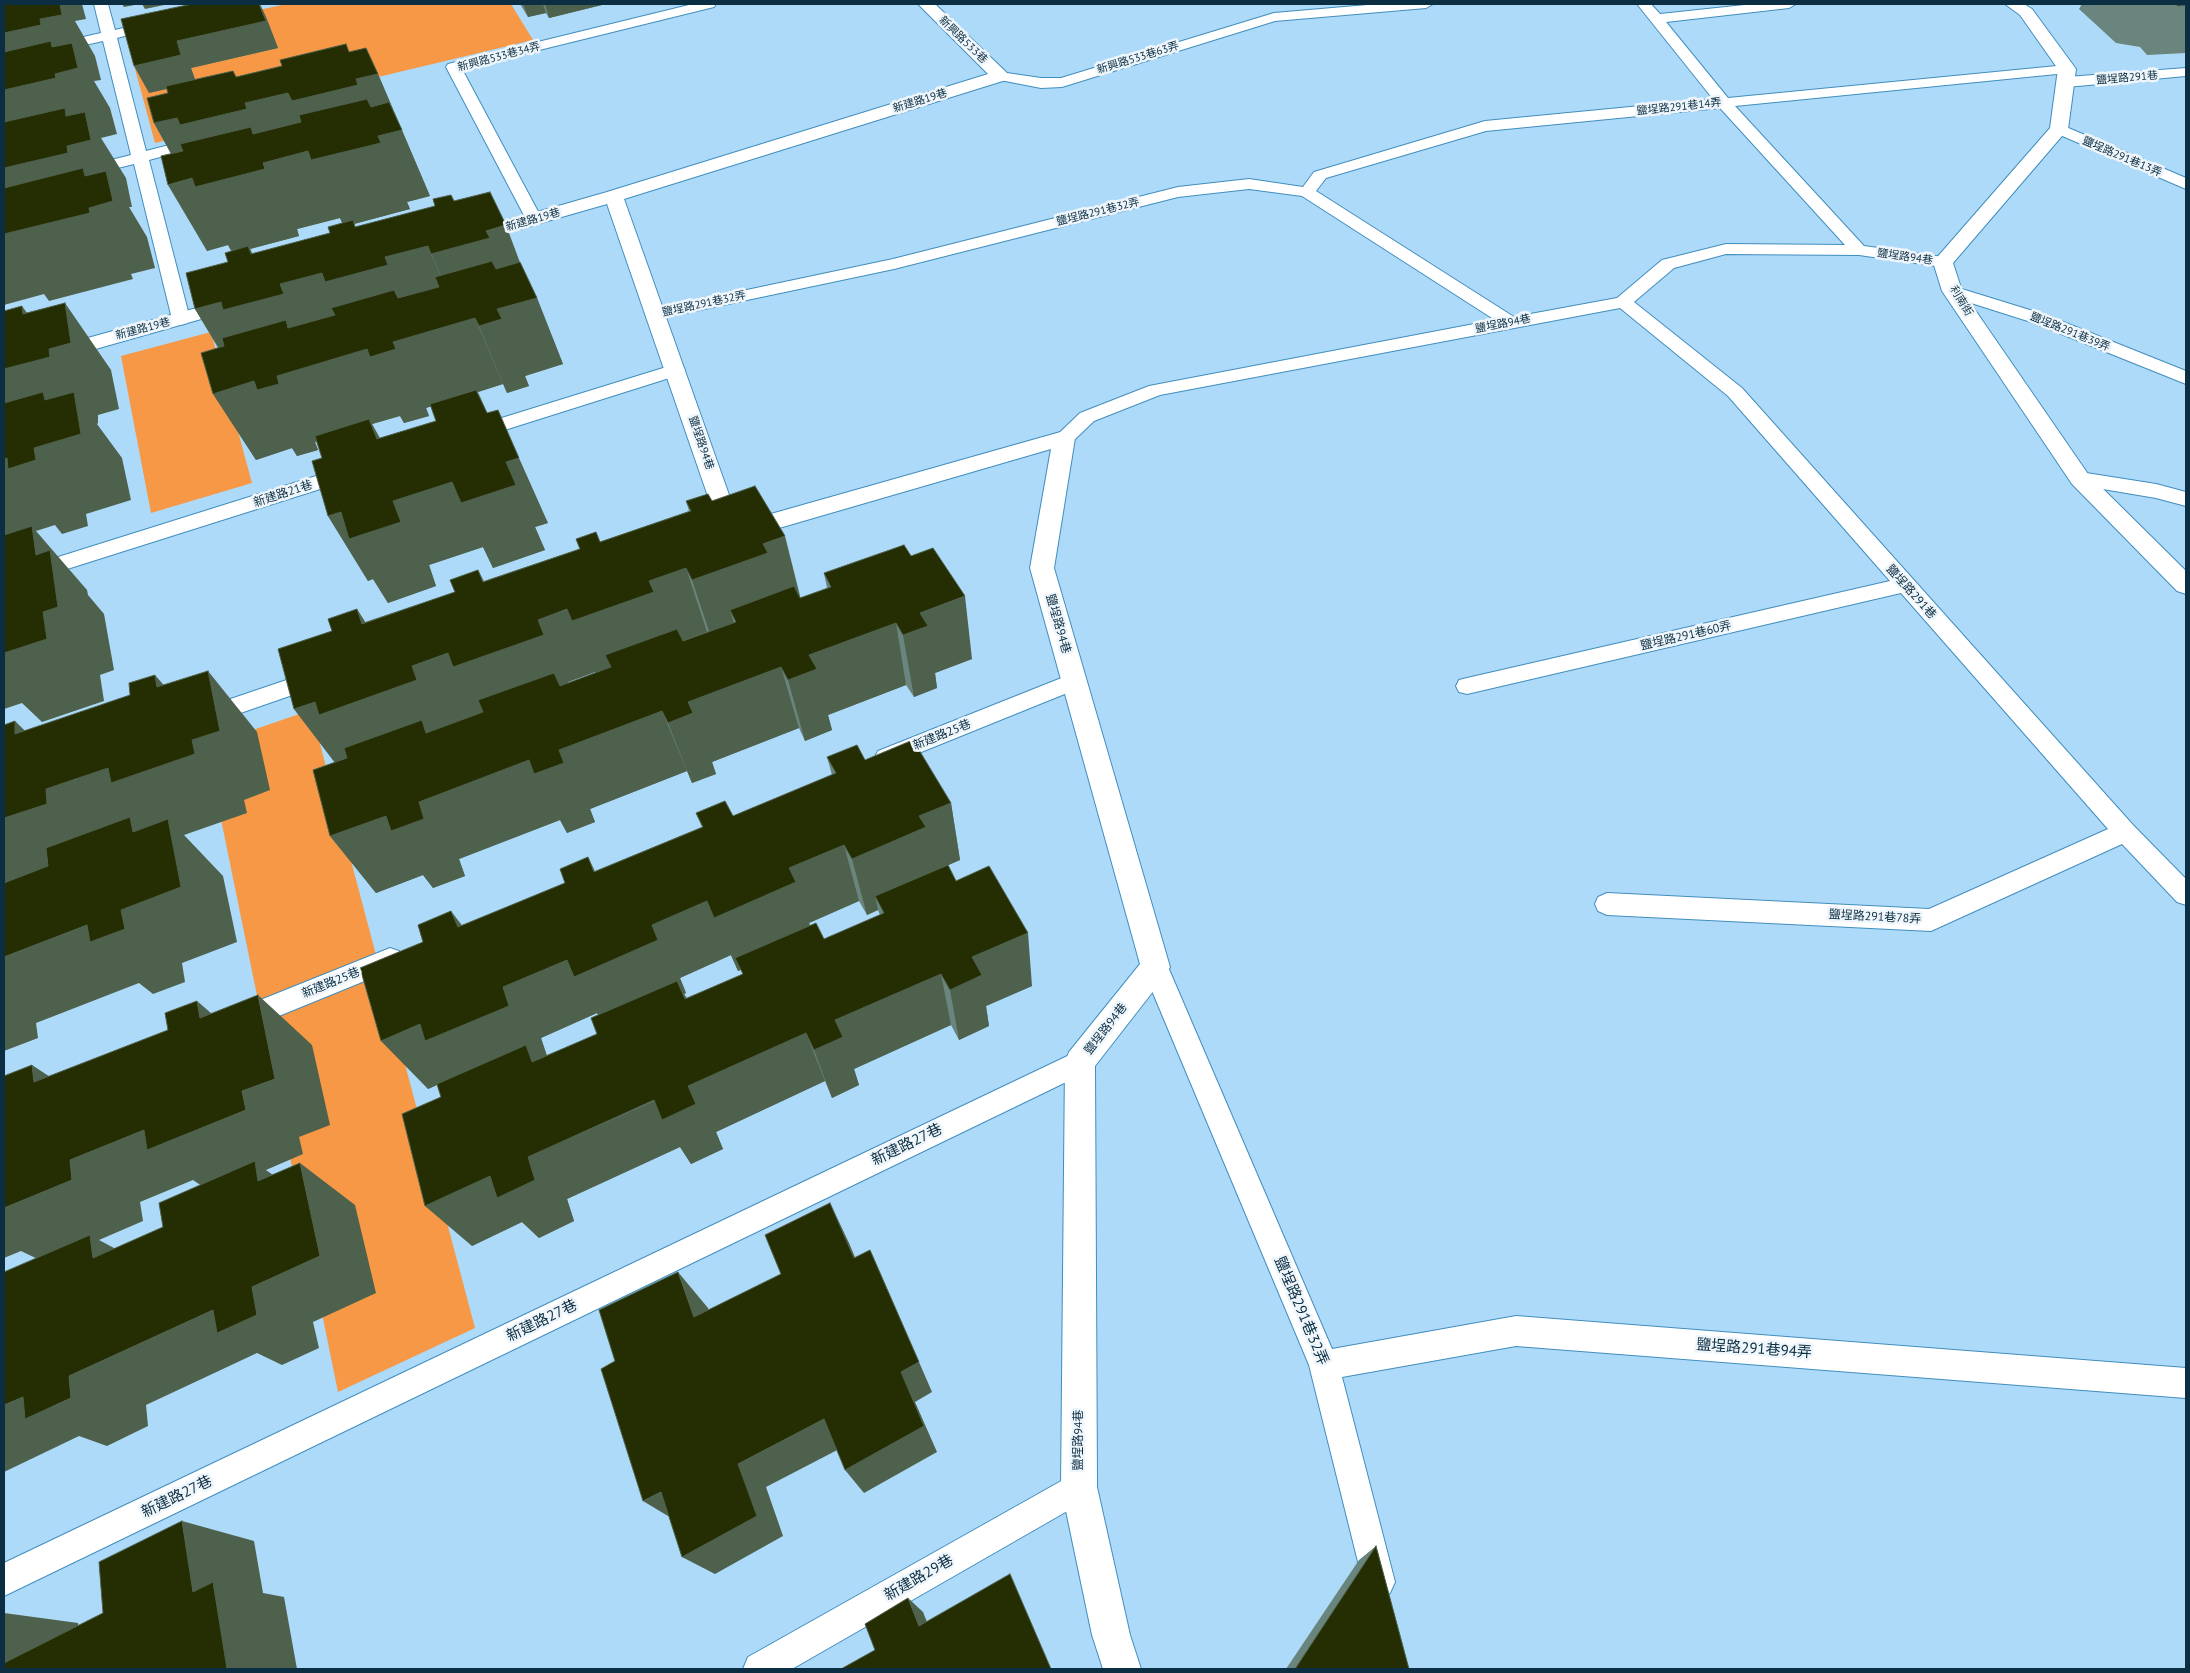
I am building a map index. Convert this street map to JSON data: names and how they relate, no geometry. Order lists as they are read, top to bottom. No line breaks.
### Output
{"streets":{"street":["新興路533巷","新建路19巷","鹽埕路94巷","利南街"],"lane":["新興路533巷34弄","新興路533巷63弄","鹽埕路291巷","鹽埕路291巷14弄","鹽埕路291巷13弄","鹽埕路291巷32弄","鹽埕路291巷39弄","新建路21巷","鹽埕路291巷60弄","新建路25巷","鹽埕路291巷78弄","新建路27巷","鹽埕路291巷94弄","新建路29巷"]},"crossings":[["新興路533巷","新興路533巷63弄"],["新興路533巷","新建路19巷"],["新興路533巷34弄","新建路19巷"],["新興路533巷63弄","新建路19巷"],["鹽埕路291巷","鹽埕路291巷14弄"],["鹽埕路291巷","鹽埕路94巷"],["鹽埕路291巷","鹽埕路291巷60弄"],["鹽埕路291巷","鹽埕路291巷78弄"],["新建路19巷","鹽埕路94巷"],["鹽埕路291巷14弄","鹽埕路291巷32弄"],["鹽埕路291巷32弄","鹽埕路94巷"],["鹽埕路291巷32弄","鹽埕路291巷94弄"],["鹽埕路94巷","利南街"],["鹽埕路94巷","新建路25巷"],["鹽埕路94巷","新建路27巷"],["鹽埕路94巷","新建路29巷"],["利南街","鹽埕路291巷39弄"]]}
